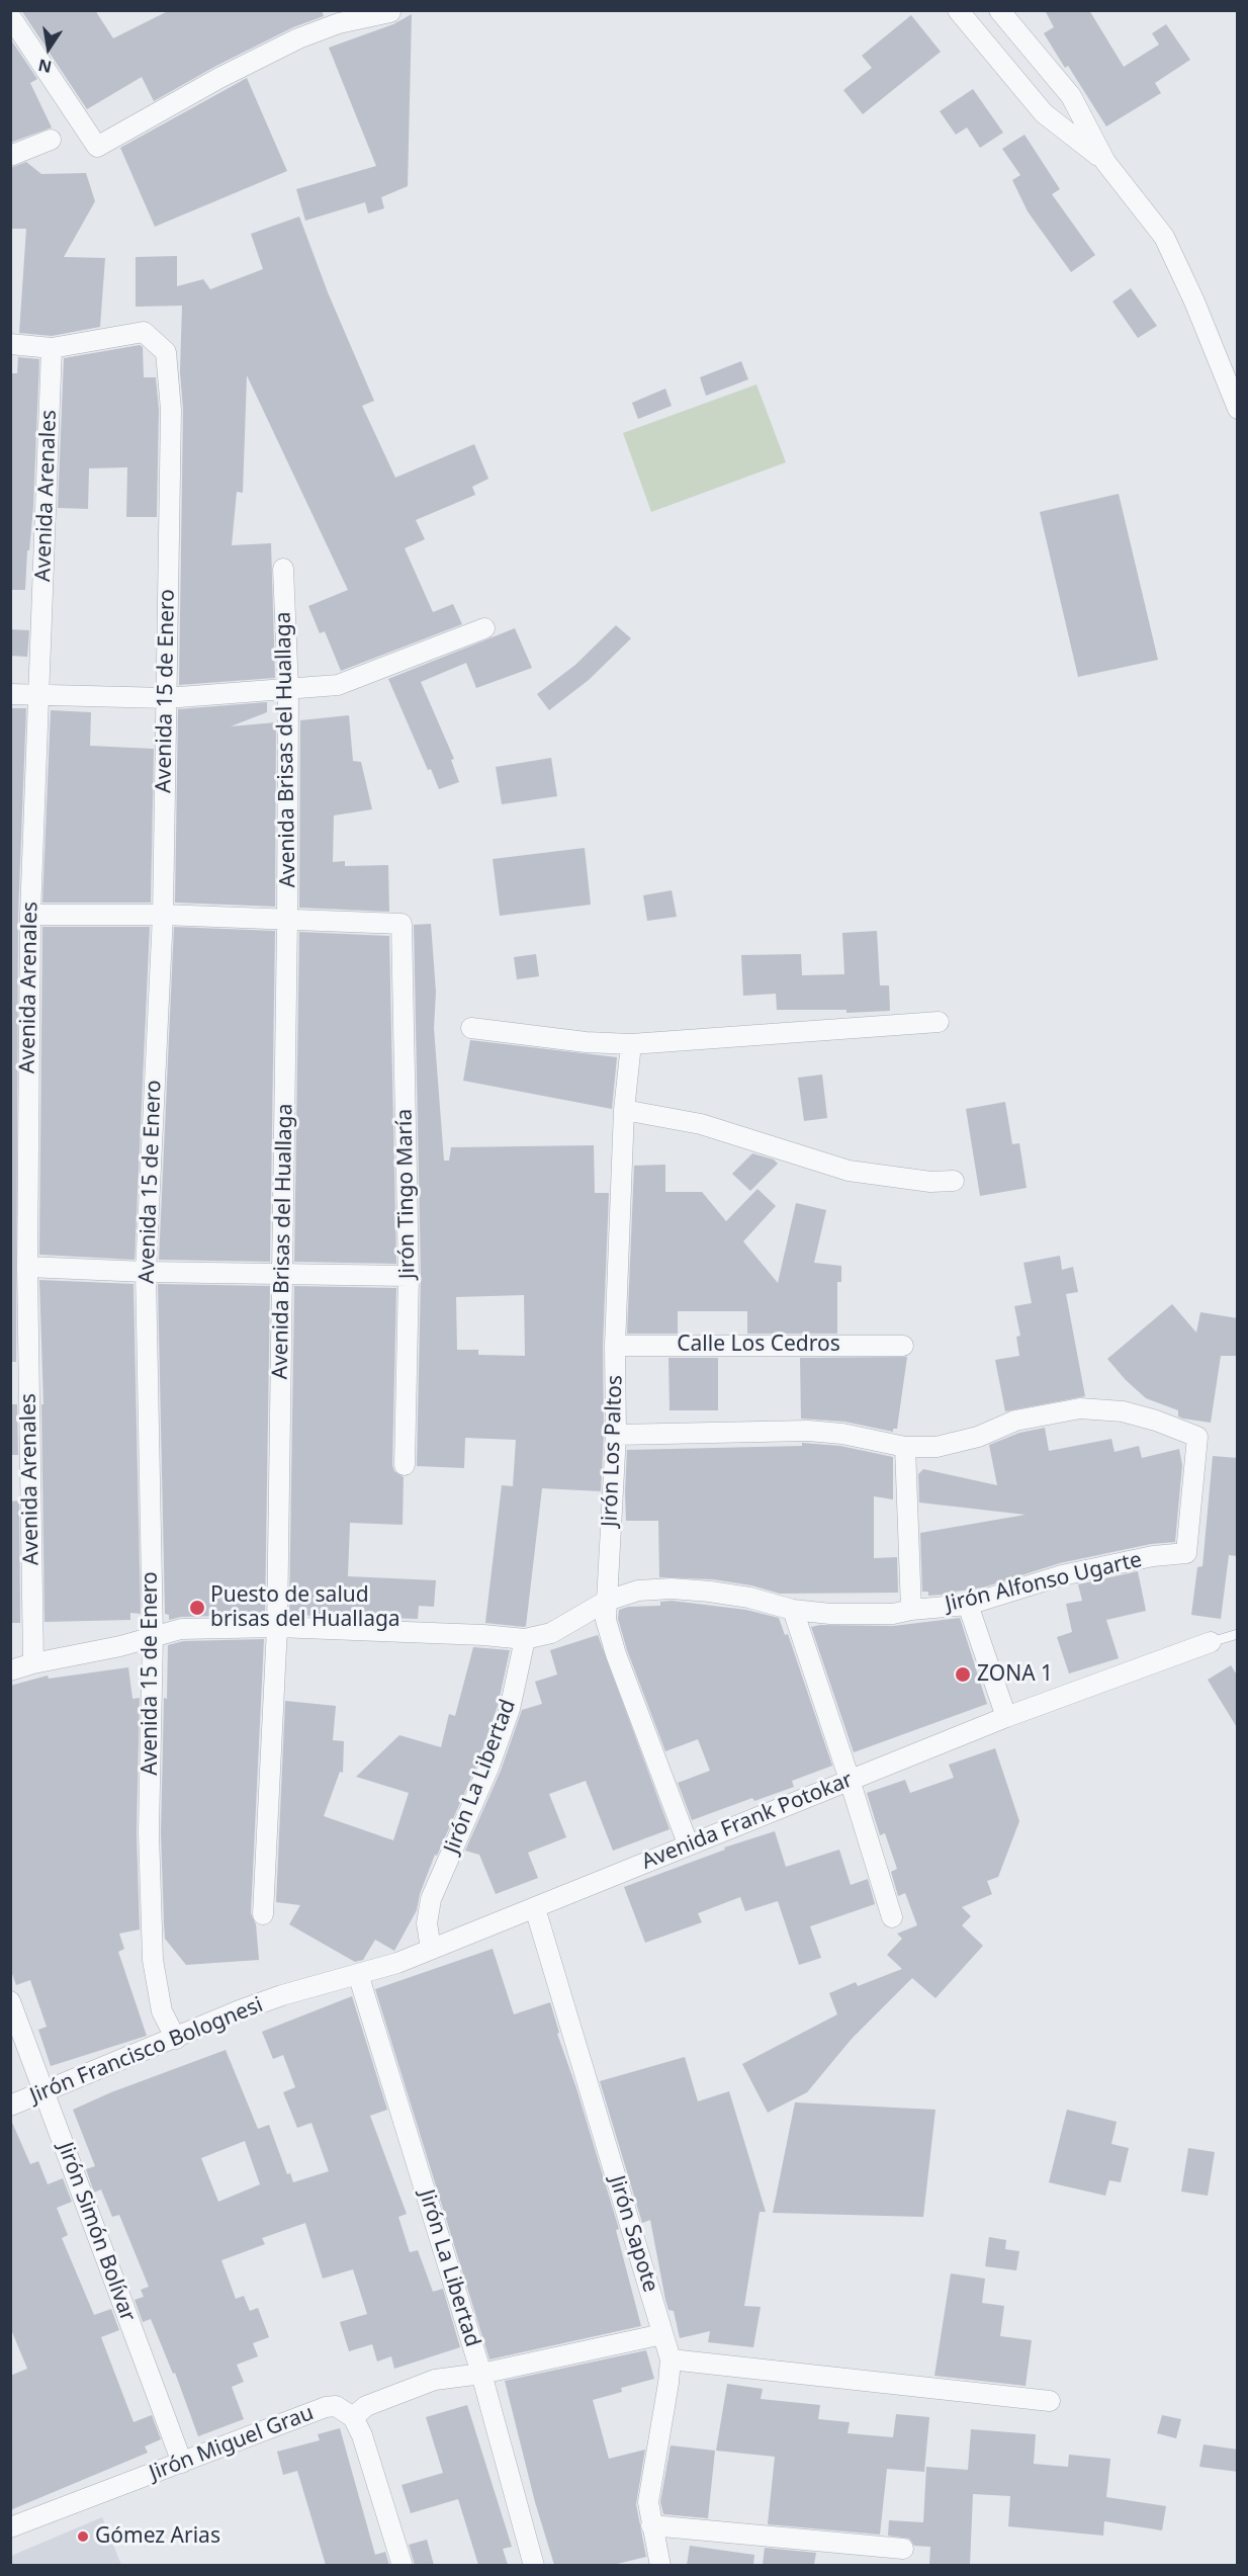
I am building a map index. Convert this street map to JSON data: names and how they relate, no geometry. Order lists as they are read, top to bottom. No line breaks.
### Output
{"streets":{"street":["Avenida Arenales","Avenida 15 de Enero","Avenida Brisas del Huallaga","Jirón Tingo María","Calle Los Cedros","Jirón Los Paltos","Jirón Alfonso Ugarte","Jirón La Libertad","Avenida Frank Potokar","Jirón Francisco Bolognesi","Jirón Simón Bolívar","Jirón Sapote","Jirón Miguel Grau"]},"crossings":[["Avenida Arenales","Avenida 15 de Enero"],["Avenida Arenales","Jirón Alfonso Ugarte"],["Avenida 15 de Enero","Jirón Alfonso Ugarte"],["Avenida 15 de Enero","Jirón Francisco Bolognesi"],["Avenida Brisas del Huallaga","Jirón Tingo María"],["Avenida Brisas del Huallaga","Jirón Alfonso Ugarte"],["Calle Los Cedros","Jirón Los Paltos"],["Jirón Los Paltos","Jirón Alfonso Ugarte"],["Jirón Los Paltos","Avenida Frank Potokar"],["Jirón Alfonso Ugarte","Jirón La Libertad"],["Jirón La Libertad","Avenida Frank Potokar"],["Avenida Frank Potokar","Jirón Francisco Bolognesi"],["Avenida Frank Potokar","Jirón Sapote"],["Jirón Francisco Bolognesi","Jirón Simón Bolívar"],["Jirón Simón Bolívar","Jirón Miguel Grau"]],"places":["Puesto de salud brisas del Huallaga","ZONA 1","Gómez Arias"],"north":"bottom"}
